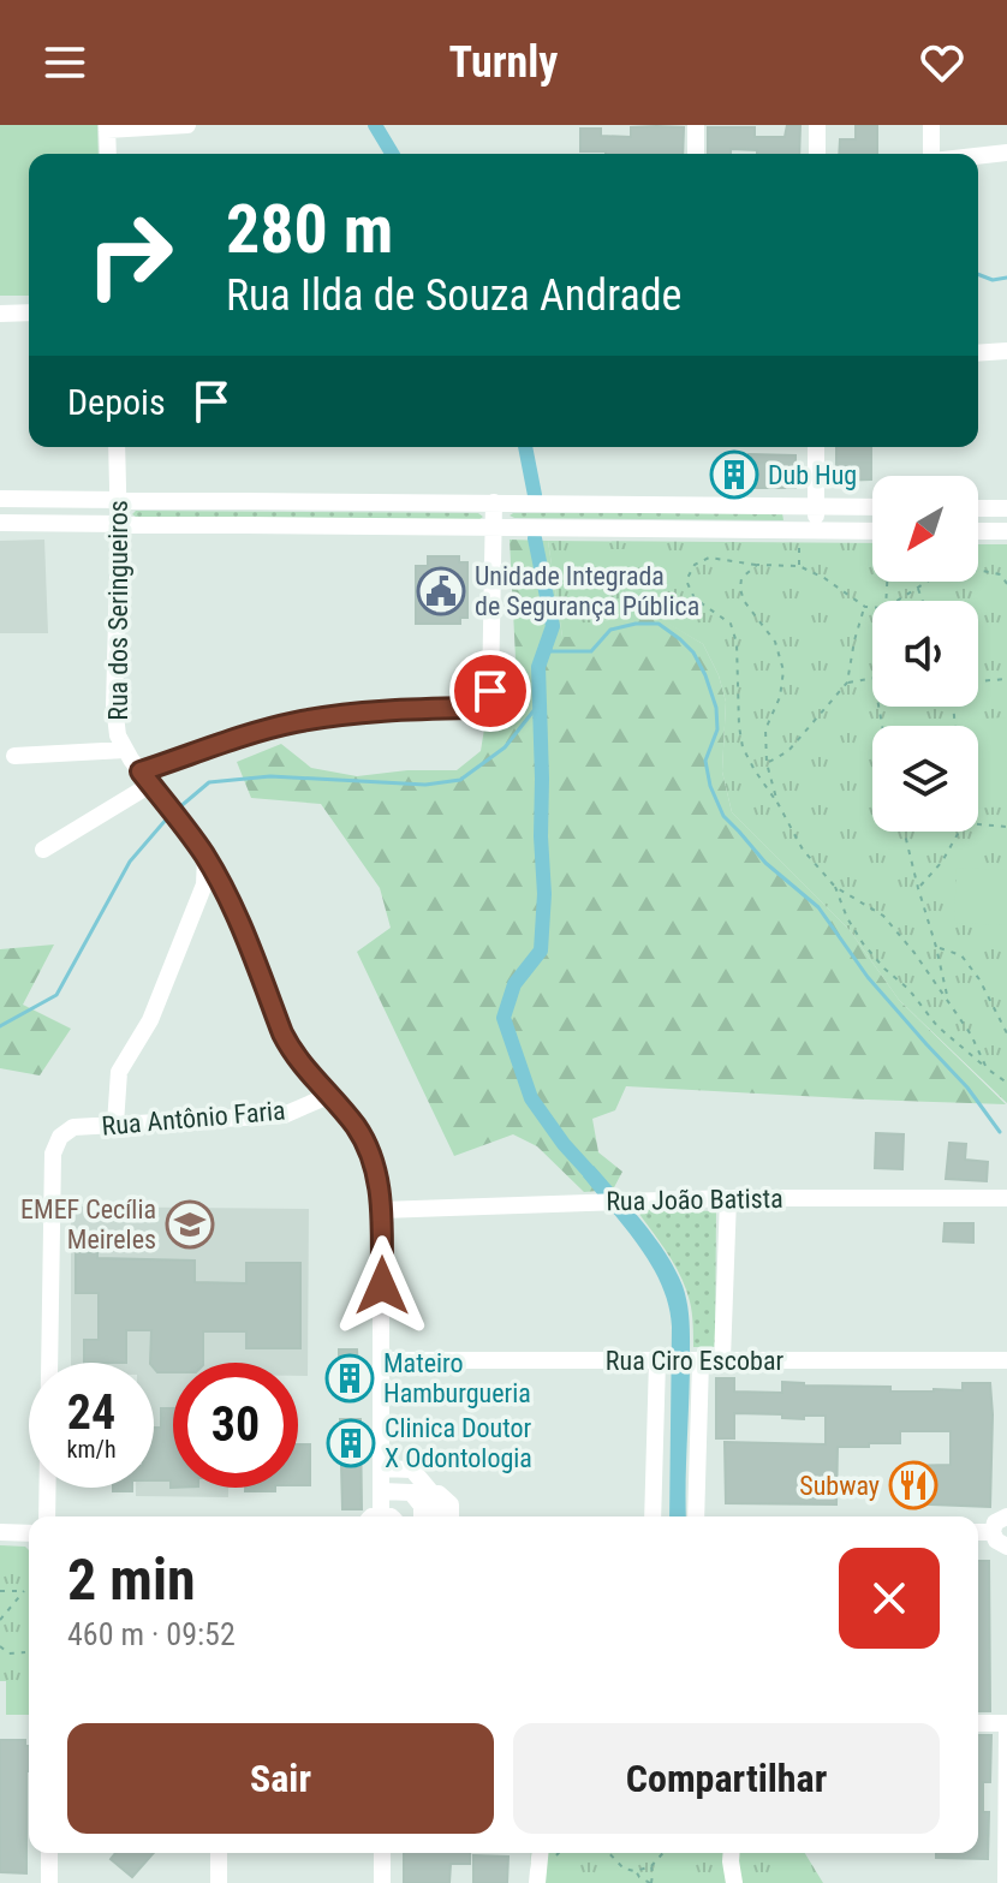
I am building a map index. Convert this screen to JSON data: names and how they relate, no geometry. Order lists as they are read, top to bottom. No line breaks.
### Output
{"streets":{"street":["Rua dos Seringueiros","Rua Antônio Faria","Rua João Batista","Rua Ciro Escobar"]},"crossings":[["Rua dos Seringueiros","Rua Antônio Faria"],["Rua dos Seringueiros","Rua João Batista"],["Rua dos Seringueiros","Rua Ciro Escobar"]],"places":{"building":["Dub Hug","Mateiro Hamburgueria","Clinica Doutor X Odontologia"],"public building":["Unidade Integrada de Segurança Pública"],"school or university":["EMEF Cecília Meireles"],"restaurant":["Subway"]},"north":"bottom left","page":{"header":"Turnly","turn":["280 m","Rua Ilda de Souza Andrade"],"then":"Depois","speed":"24 km/h","limit":"30","heading":["2 min","460 m · 09:52"],"buttons":["Sair","Compartilhar"]}}
